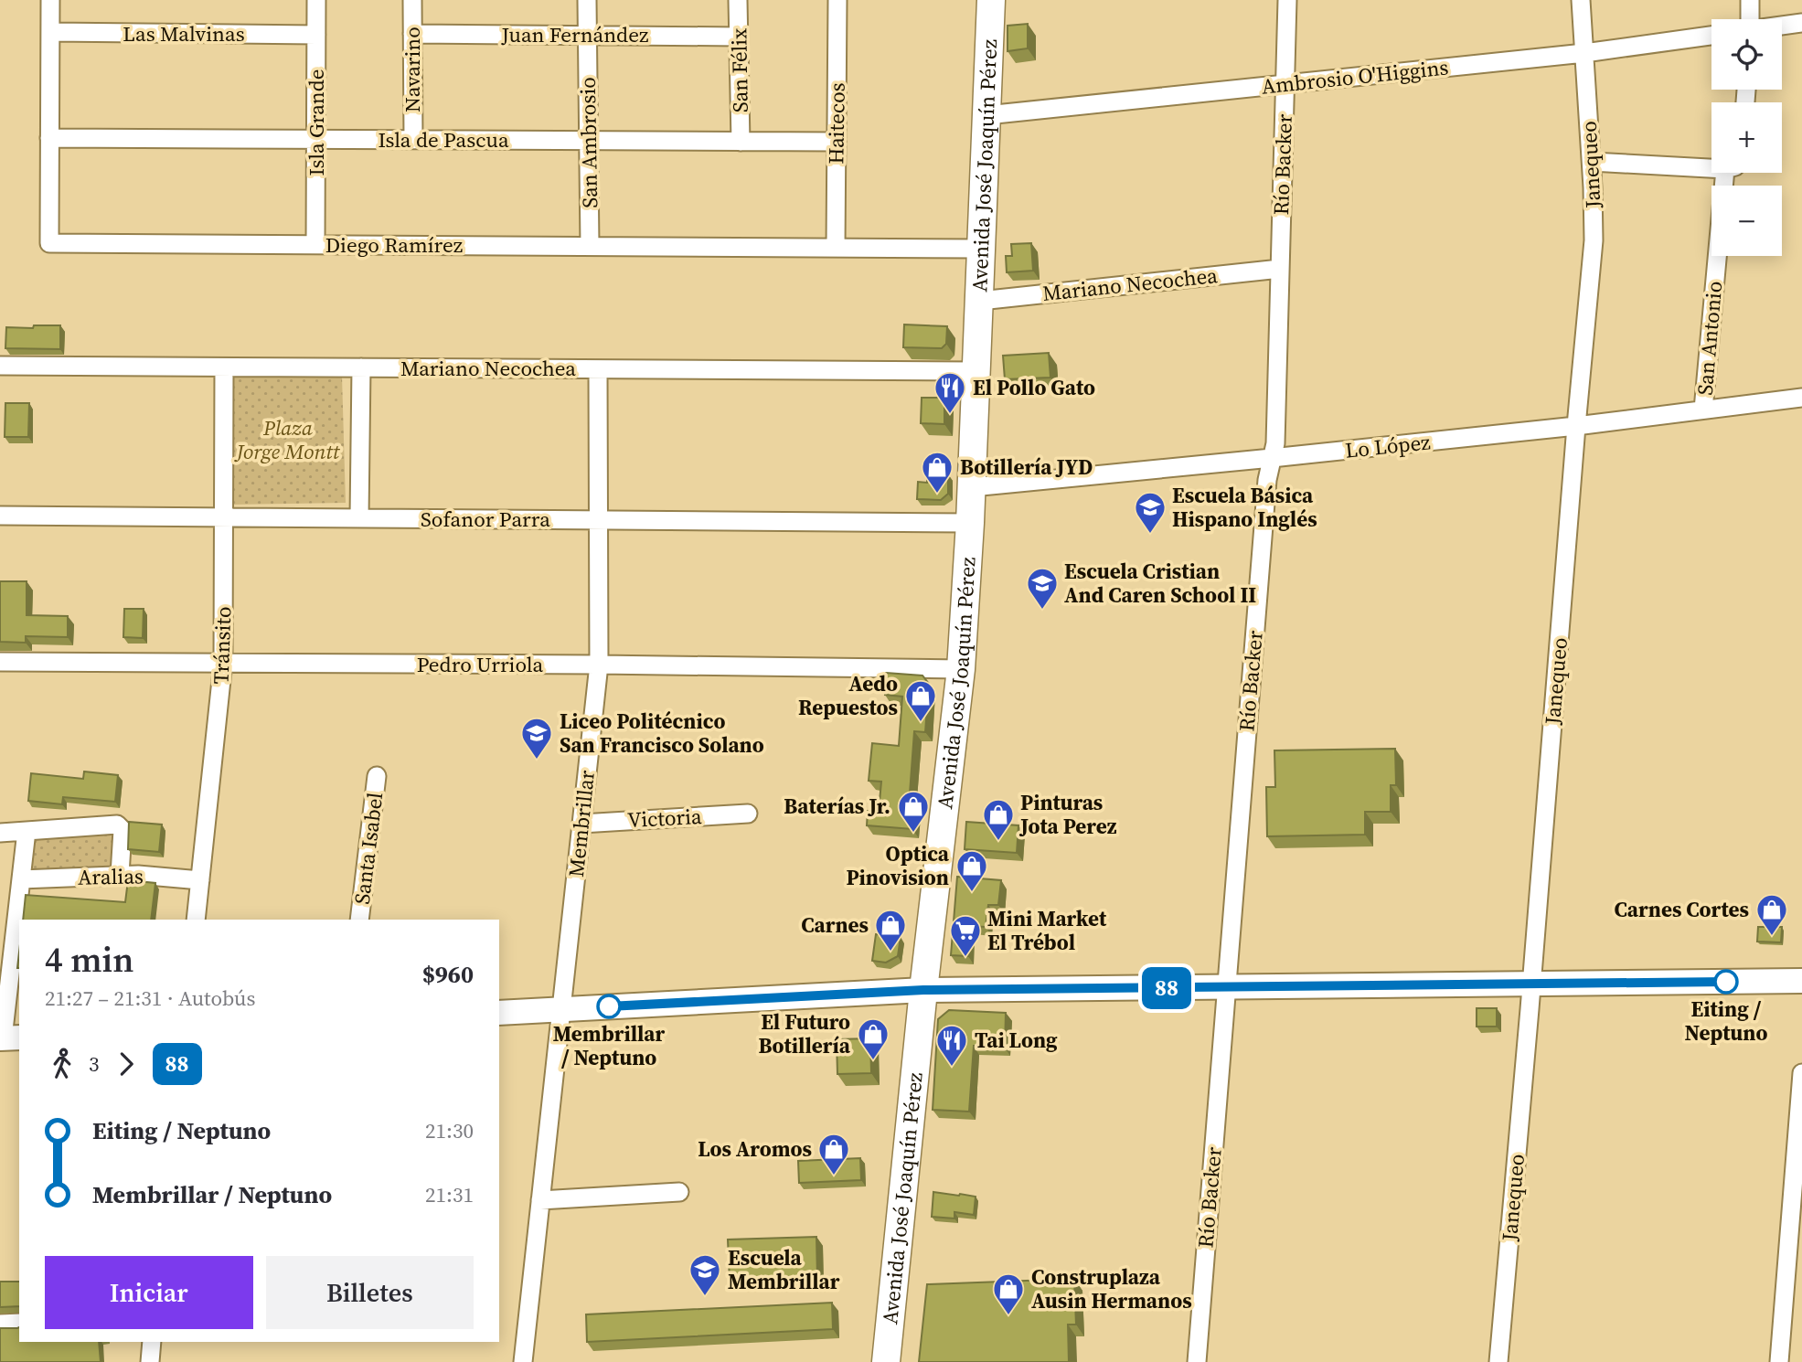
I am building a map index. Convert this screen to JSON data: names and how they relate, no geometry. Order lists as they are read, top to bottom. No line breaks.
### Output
{"streets":{"main road":["Avenida José Joaquín Pérez"],"street":["Las Malvinas","Juan Fernández","Navarino","San Félix","Ambrosio O'Higgins","Isla Grande","Haitecos","Isla de Pascua","San Ambrosio","Río Backer","Janequeo","Diego Ramírez","Mariano Necochea","San Antonio","Lo López","Sofanor Parra","Tránsito","Pedro Urriola","Victoria","Membrillar","Santa Isabel","Aralias"]},"crossings":[["Las Malvinas","Isla Grande"],["Las Malvinas","Diego Ramírez"],["Juan Fernández","Navarino"],["Juan Fernández","San Félix"],["Juan Fernández","San Ambrosio"],["Navarino","Isla de Pascua"],["San Félix","Isla de Pascua"],["Ambrosio O'Higgins","Avenida José Joaquín Pérez"],["Ambrosio O'Higgins","Río Backer"],["Ambrosio O'Higgins","Janequeo"],["Isla Grande","Isla de Pascua"],["Isla Grande","Diego Ramírez"],["Haitecos","Isla de Pascua"],["Haitecos","Diego Ramírez"],["Isla de Pascua","San Ambrosio"],["Isla de Pascua","Diego Ramírez"],["San Ambrosio","Diego Ramírez"],["Avenida José Joaquín Pérez","Diego Ramírez"],["Avenida José Joaquín Pérez","Mariano Necochea"],["Avenida José Joaquín Pérez","Lo López"],["Avenida José Joaquín Pérez","Sofanor Parra"],["Avenida José Joaquín Pérez","Pedro Urriola"],["Río Backer","Mariano Necochea"],["Río Backer","Lo López"],["Janequeo","Lo López"],["Mariano Necochea","Tránsito"],["Mariano Necochea","Membrillar"],["San Antonio","Lo López"],["Sofanor Parra","Tránsito"],["Sofanor Parra","Membrillar"],["Tránsito","Pedro Urriola"],["Tránsito","Aralias"],["Pedro Urriola","Membrillar"],["Victoria","Membrillar"]],"parks":["Plaza Jorge Montt"],"places":{"restaurant":["El Pollo Gato","Tai Long"],"shop":["Botillería JYD","Aedo Repuestos","Baterías Jr.","Pinturas Jota Perez","Optica Pinovision","Carnes Cortes","Carnes","El Futuro Botillería","Los Aromos","Construplaza Ausin Hermanos"],"school or university":["Escuela Básica Hispano Inglés","Escuela Cristian And Caren School II","Liceo Politécnico San Francisco Solano","Escuela Membrillar"],"supermarket":["Mini Market El Trébol"],"other":["Eiting / Neptuno","Membrillar / Neptuno"]},"lines":["bus line 88"],"page":{"on_map":"88","map_buttons":["+","−"],"heading":["4 min","21:27 – 21:31 · Autobús","$960"],"legs":["3","88"],"list":[{"name":"Eiting / Neptuno","value":"21:30"},{"name":"Membrillar / Neptuno","value":"21:31"}],"buttons":["Iniciar","Billetes"]}}
